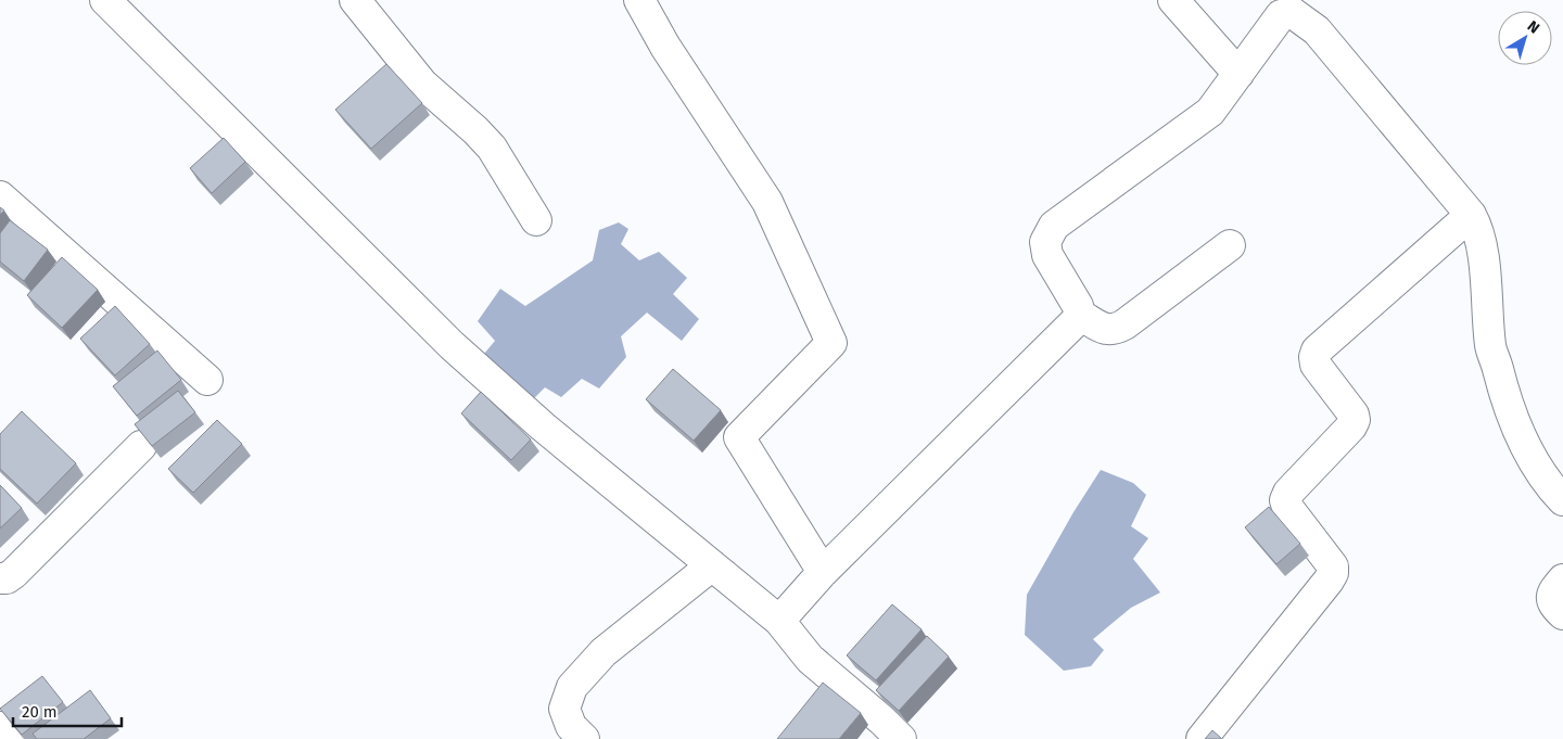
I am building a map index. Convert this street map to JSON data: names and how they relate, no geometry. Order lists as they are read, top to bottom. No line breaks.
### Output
{"scale_bar":"20 m","north":"top right"}
